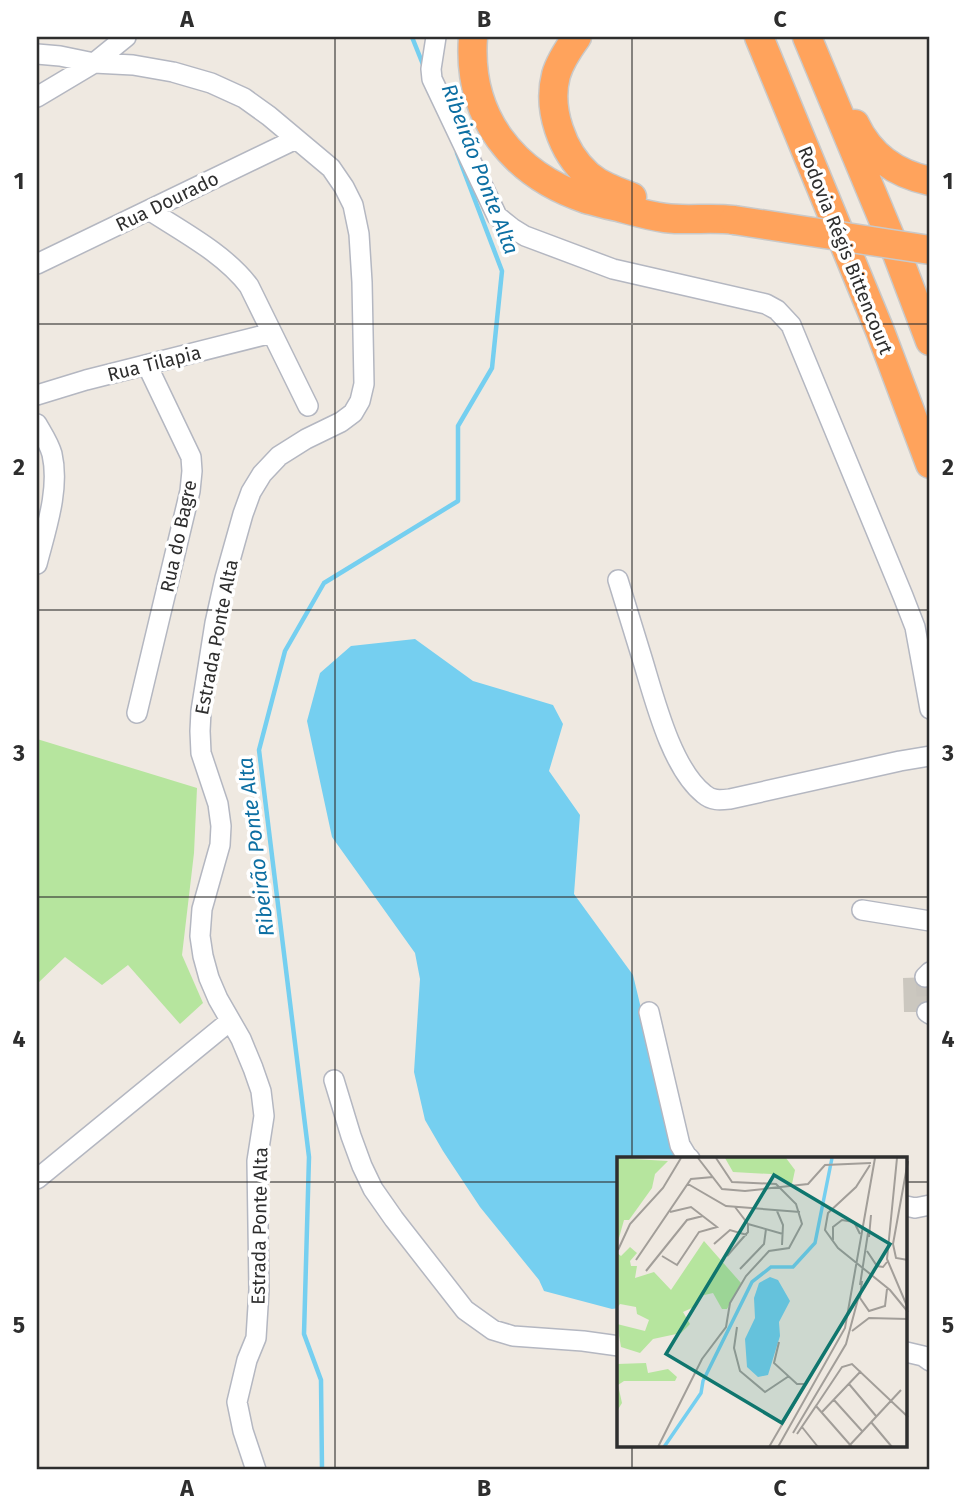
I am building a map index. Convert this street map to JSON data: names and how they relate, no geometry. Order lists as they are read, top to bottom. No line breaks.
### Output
{"streets":{"highway":["Rodovia Régis Bittencourt"],"street":["Rua Dourado","Rua Tilapia","Rua do Bagre","Estrada Ponte Alta"]},"crossings":[["Rua Dourado","Estrada Ponte Alta"],["Rua Tilapia","Rua do Bagre"]],"water":["Ribeirão Ponte Alta"],"grid":{"columns":["A","B","C"],"rows":["1","2","3","4","5"]}}
